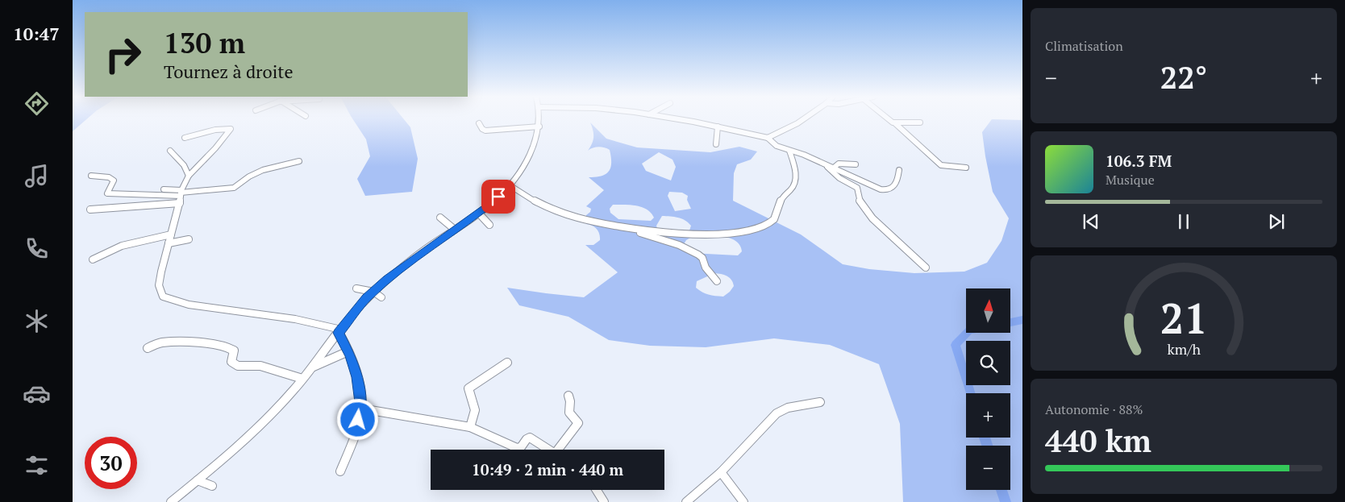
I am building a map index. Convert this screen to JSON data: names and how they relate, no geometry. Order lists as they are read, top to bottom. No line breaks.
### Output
{"north":"top","page":{"tabs":"10:47","tile":["Climatisation",["Autonomie · 88%","440 km"]],"turn":["130 m","Tournez à droite"],"heat":["−","22°","+"],"song":["106.3 FM","Musique"],"map_buttons":["+","−"],"limit":"30","trip":"10:49 · 2 min · 440 m","gauge":["21","km/h"]}}
